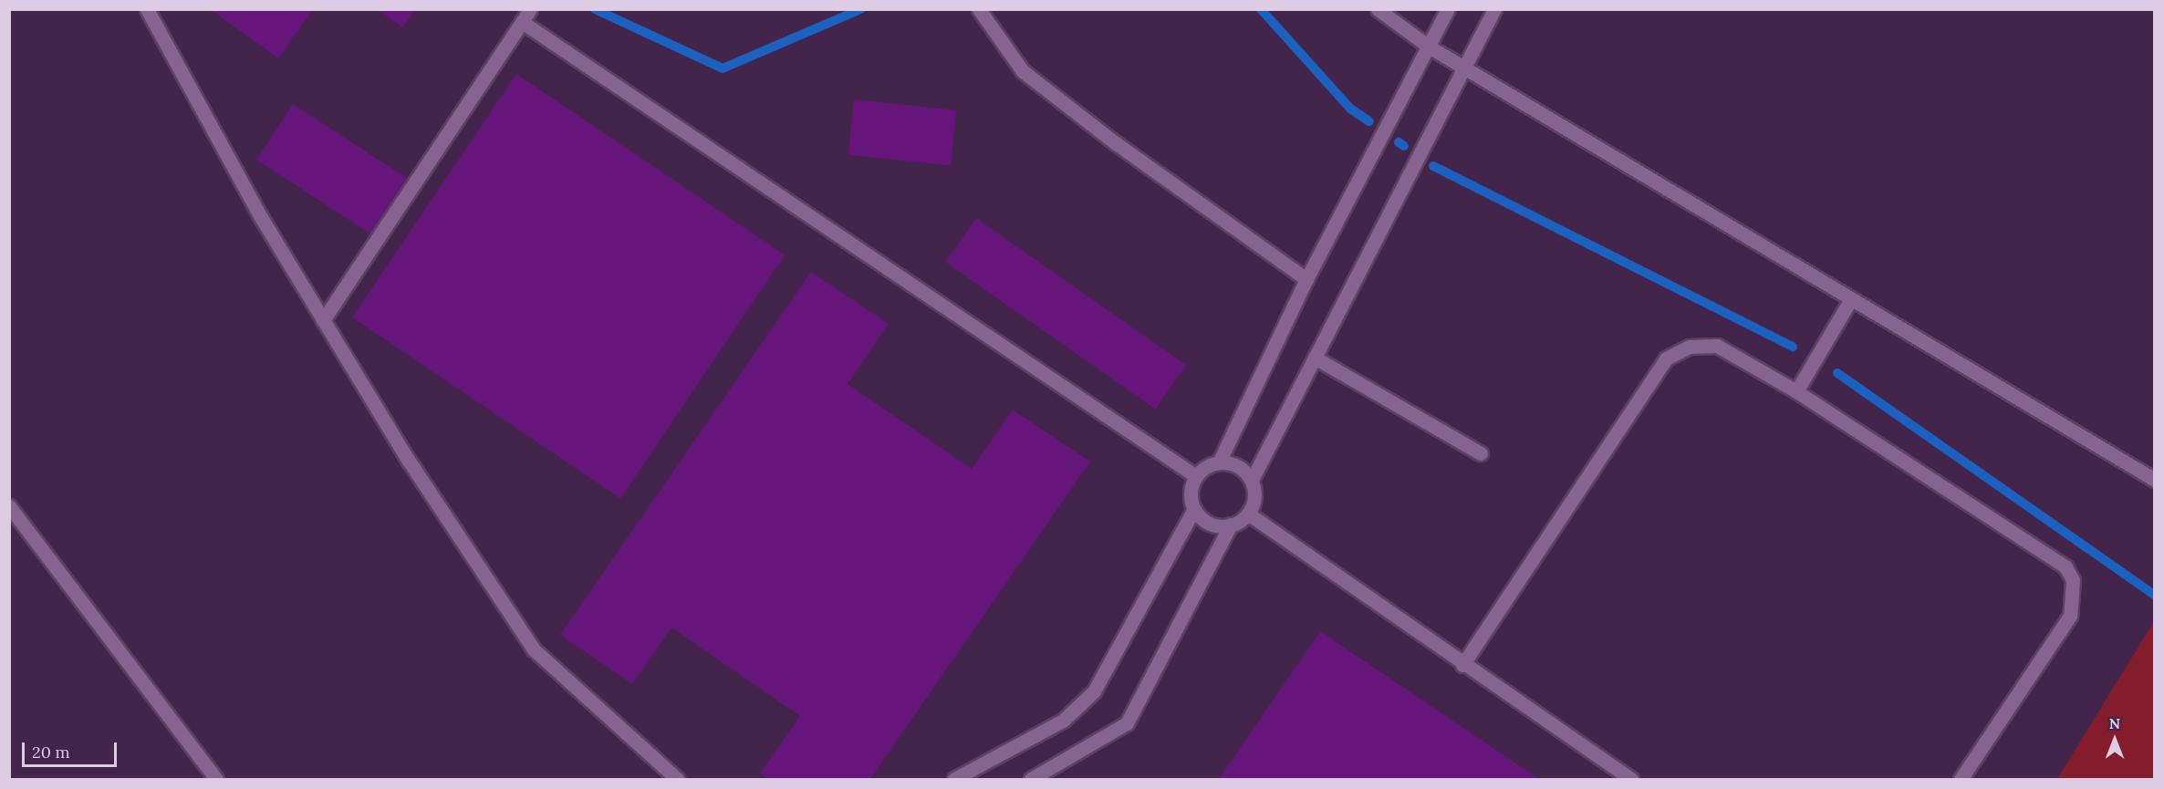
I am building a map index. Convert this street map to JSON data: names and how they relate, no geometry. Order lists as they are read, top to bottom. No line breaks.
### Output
{"scale_bar":"20 m","north":"top"}
